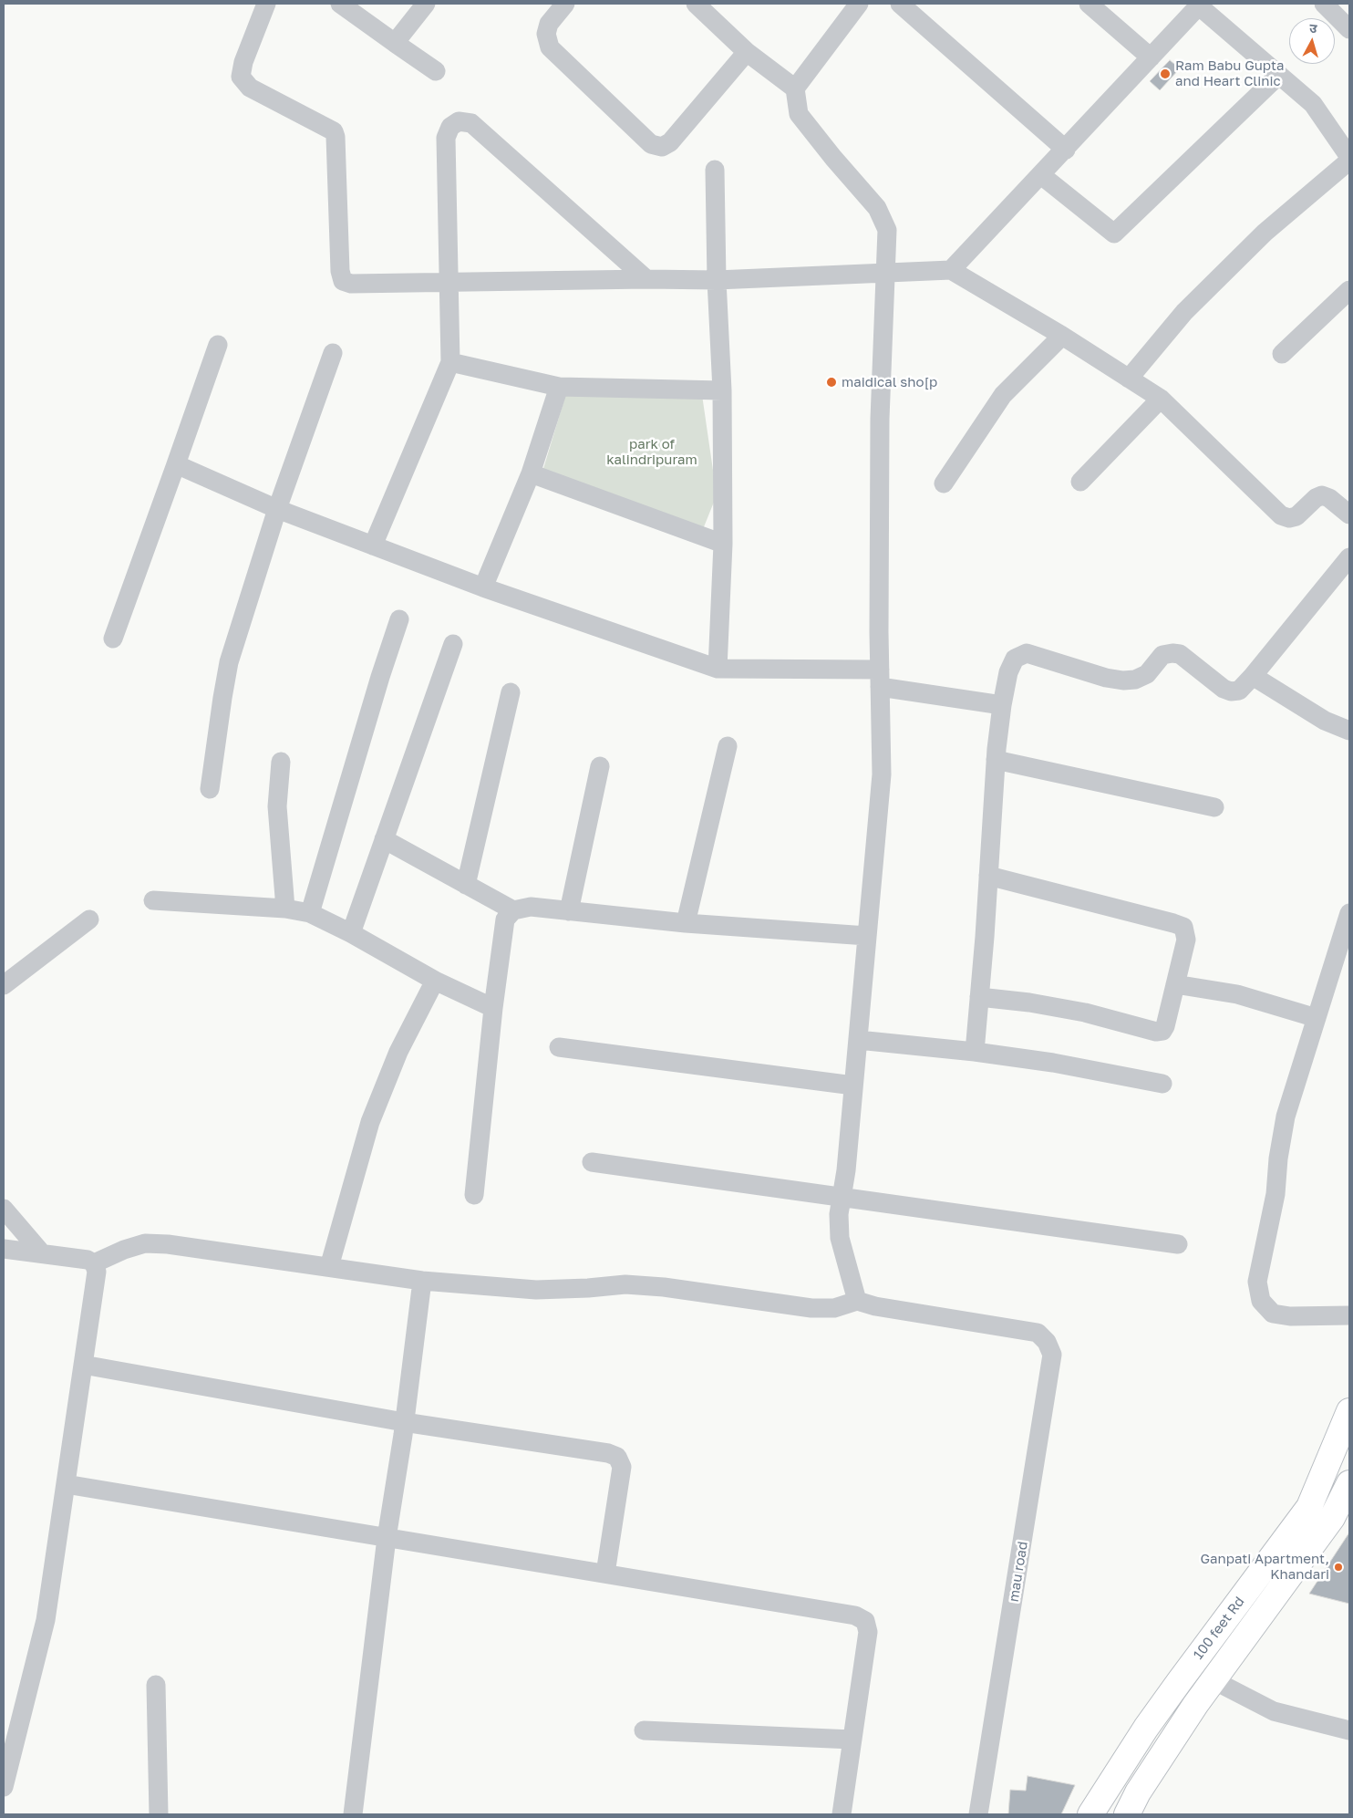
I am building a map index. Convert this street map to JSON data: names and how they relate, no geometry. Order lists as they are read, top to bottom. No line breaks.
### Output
{"streets":{"main road":["100 feet Rd"],"street":["mau road"]},"parks":["park of kalindripuram"],"places":["Ram Babu Gupta and Heart Clinic","maidical sho[p","Ganpati Apartment, Khandari"],"north":"top"}
